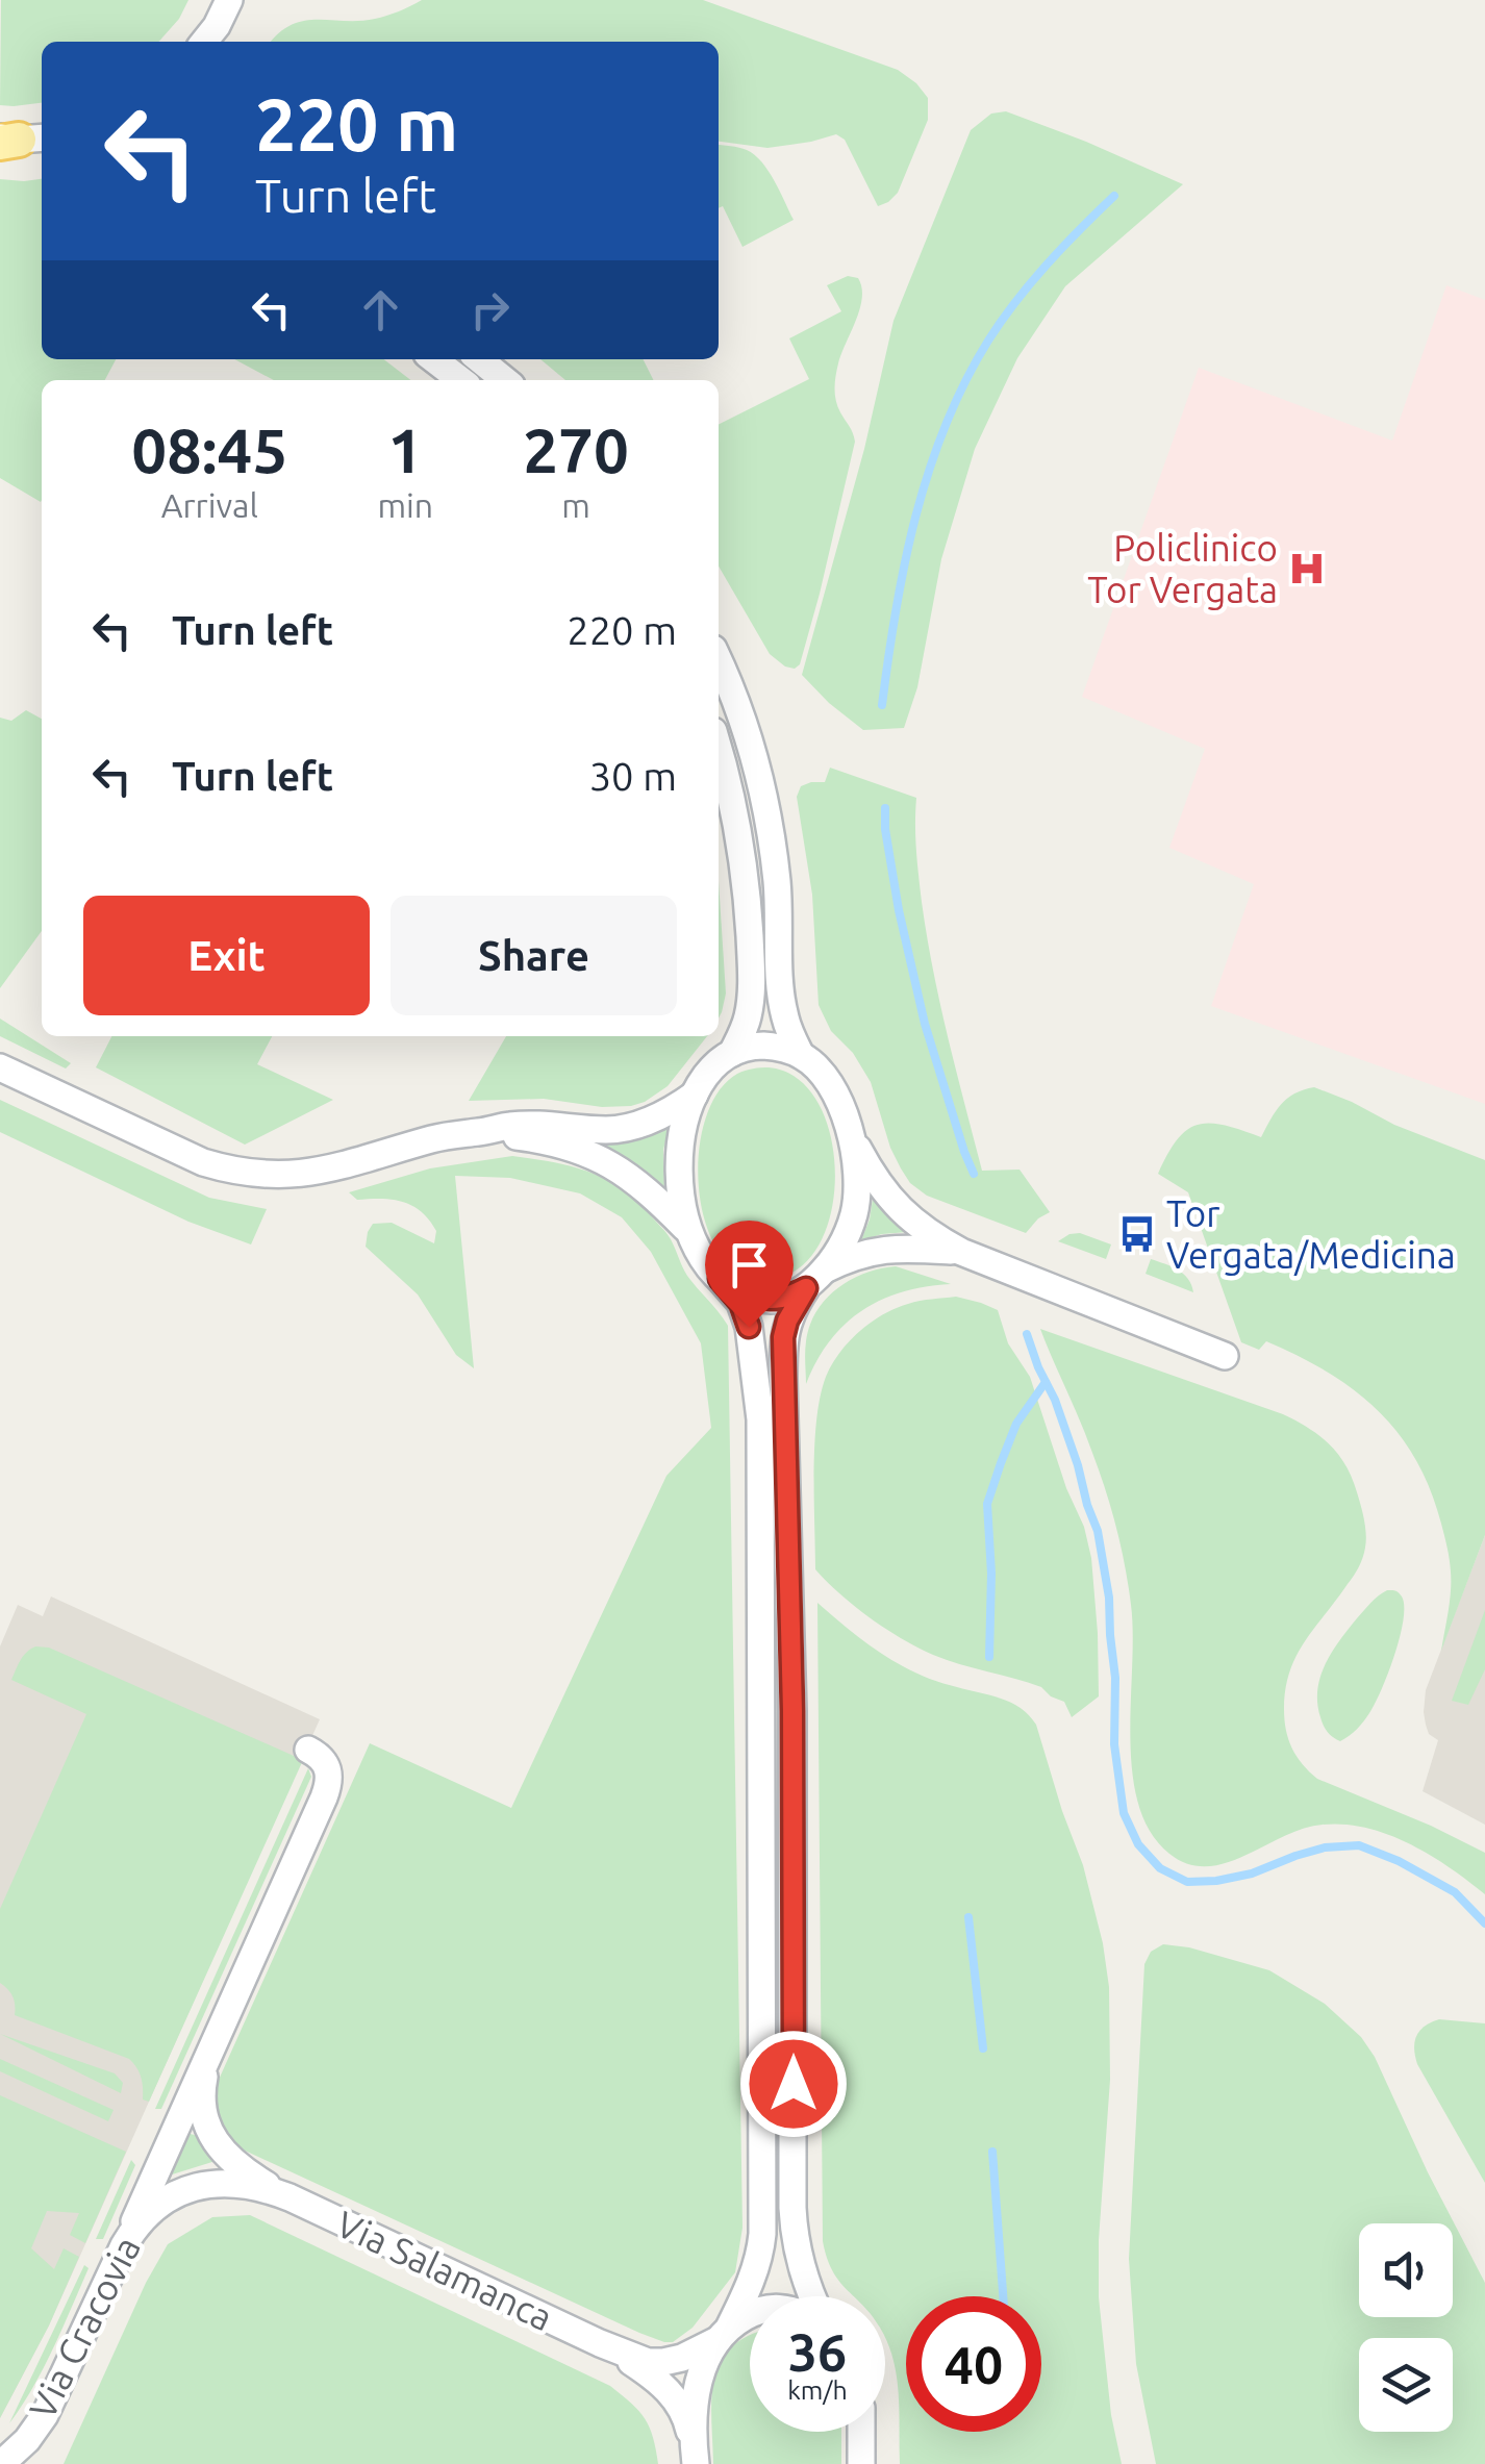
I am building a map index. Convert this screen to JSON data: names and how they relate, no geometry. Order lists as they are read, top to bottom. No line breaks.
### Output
{"streets":{"street":["Via Salamanca","Via Cracovia"]},"crossings":[["Via Salamanca","Via Cracovia"]],"places":{"hospital":["Policlinico Tor Vergata"],"bus stop":["Tor Vergata/Medicina"]},"page":{"turn":["220 m","Turn left"],"eta":["08:45","Arrival","1","min","270","m"],"list":[{"name":"Turn left","value":"220 m"},{"name":"Turn left","value":"30 m"}],"buttons":["Exit","Share"],"speed":"36 km/h","limit":"40"}}
